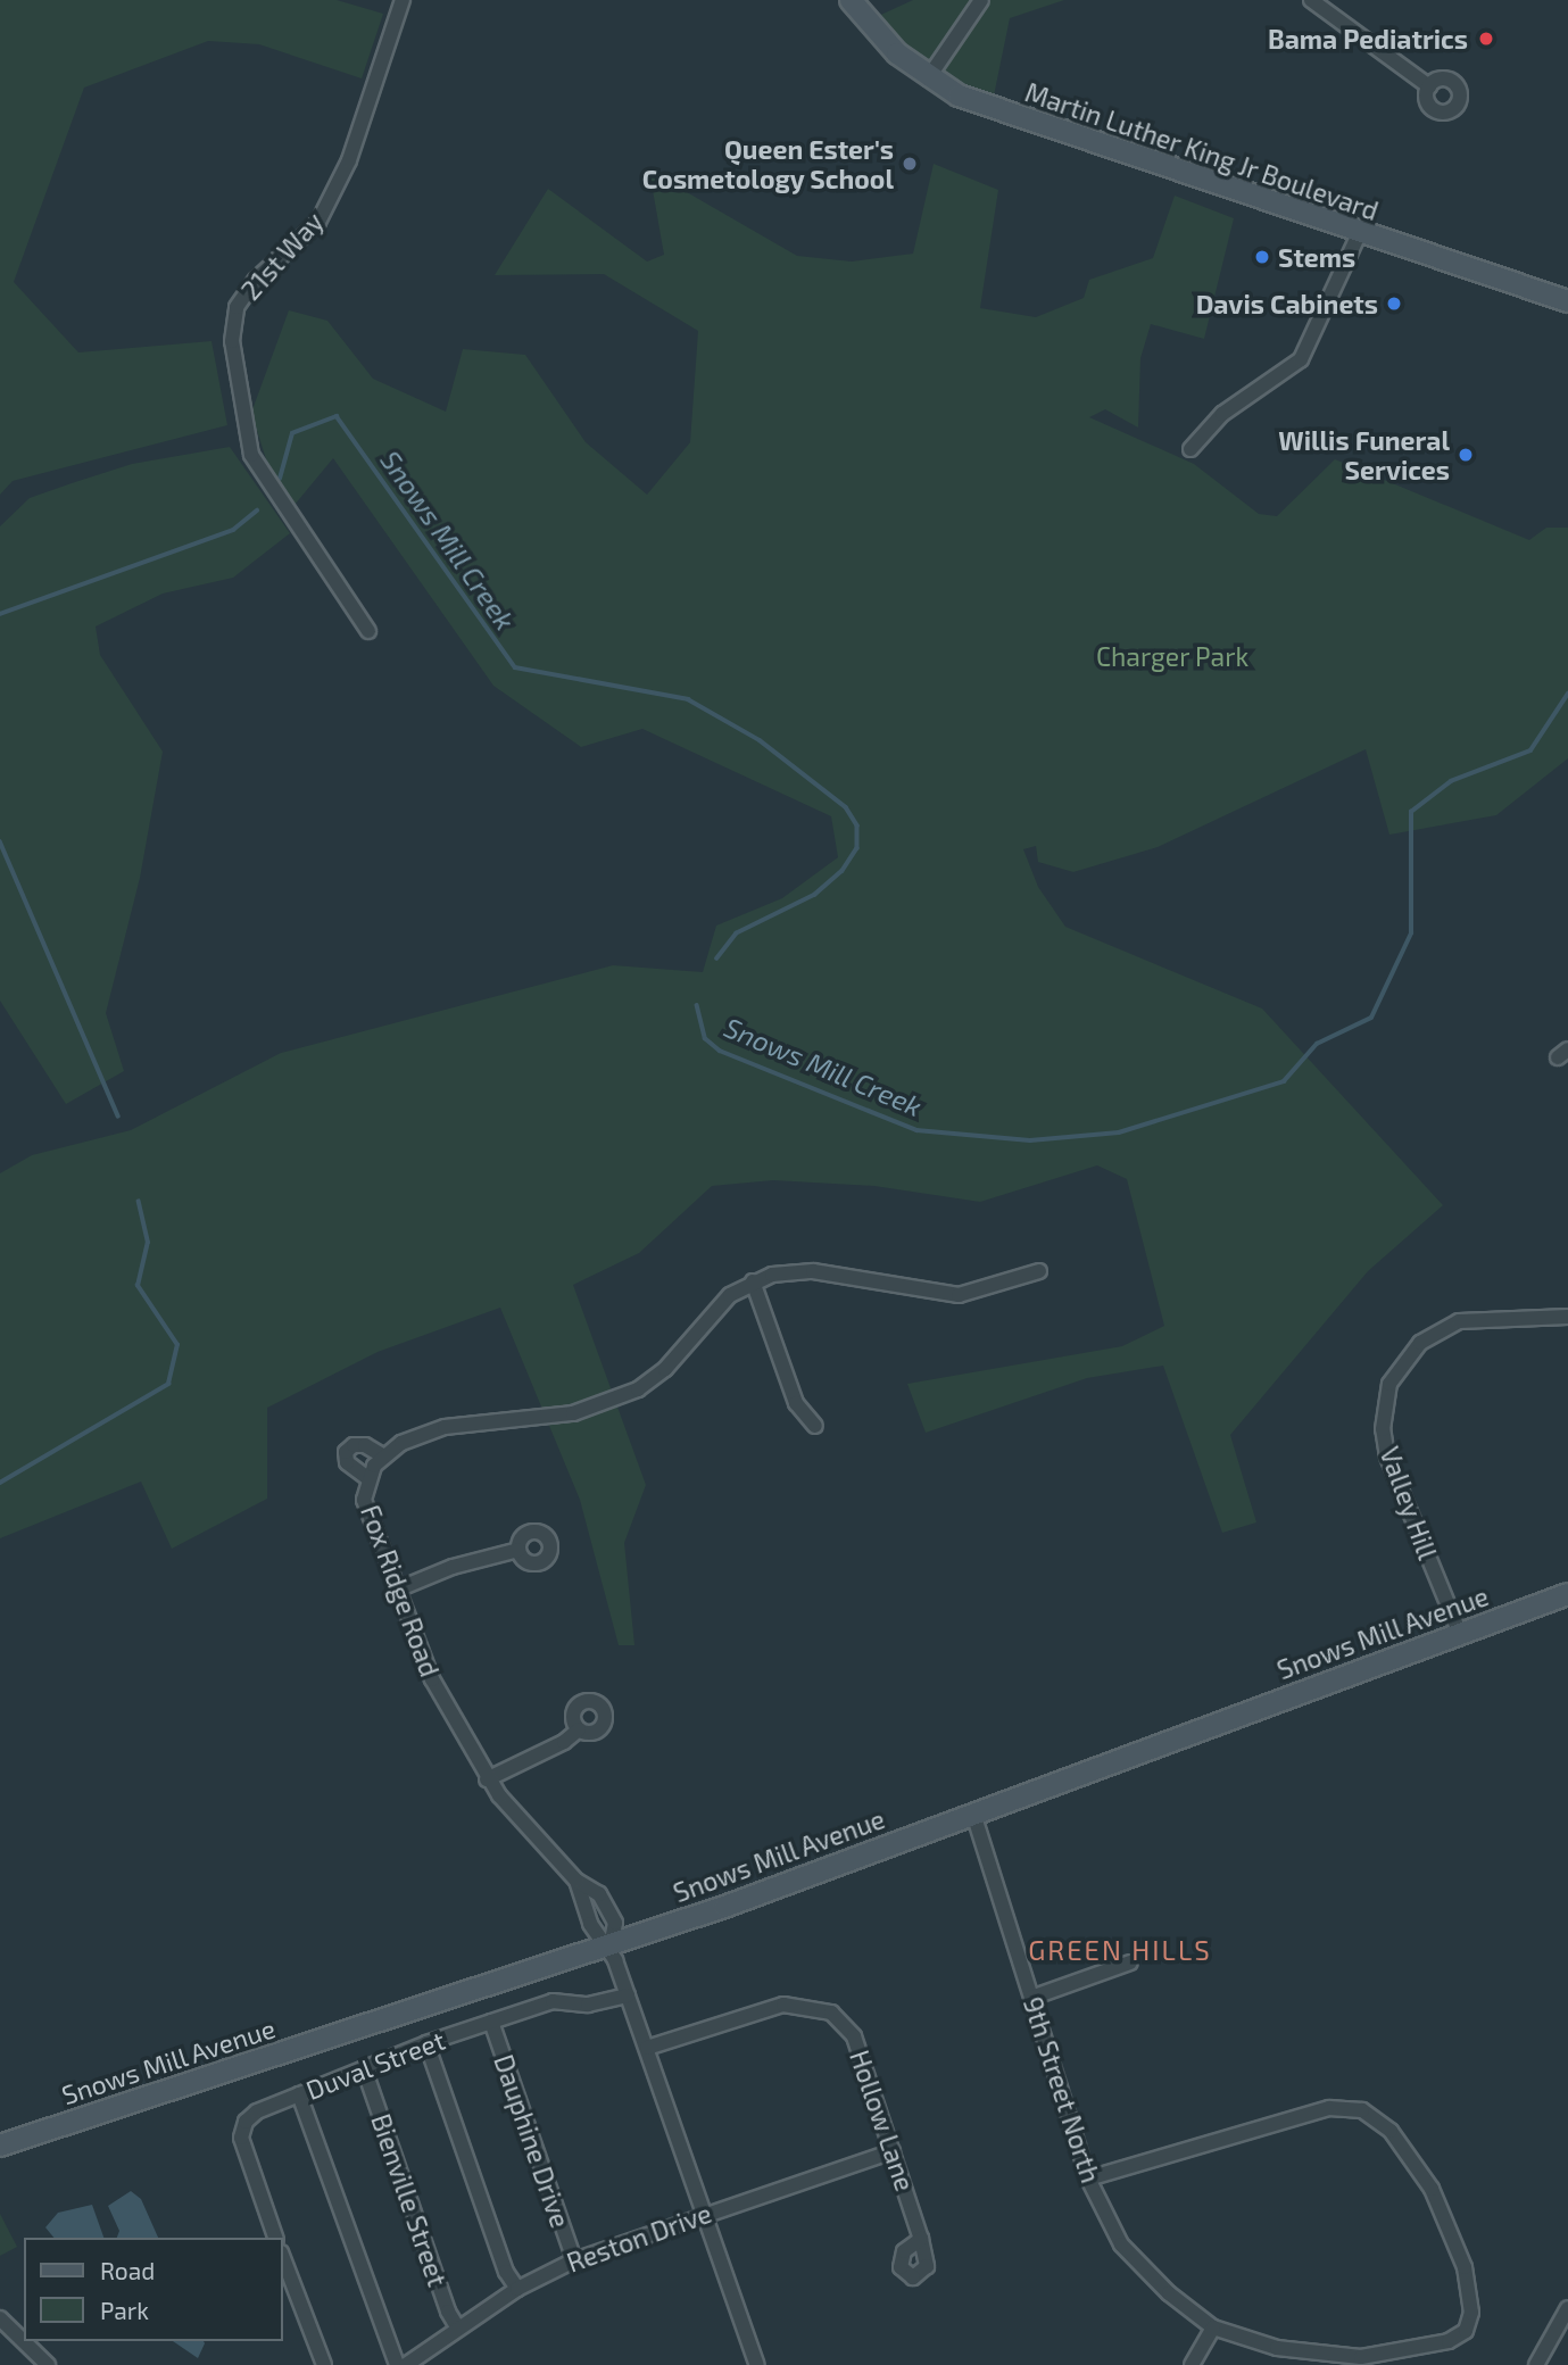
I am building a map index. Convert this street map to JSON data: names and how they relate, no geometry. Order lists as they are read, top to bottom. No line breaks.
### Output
{"streets":{"main road":["Martin Luther King Jr Boulevard","Snows Mill Avenue"],"street":["21st Way","Valley Hill","Fox Ridge Road","Duval Street","9th Street North","Hollow Lane","Dauphine Drive","Bienville Street","Reston Drive"]},"crossings":[["Valley Hill","Snows Mill Avenue"],["Fox Ridge Road","Snows Mill Avenue"],["Snows Mill Avenue","9th Street North"],["Duval Street","Dauphine Drive"],["Duval Street","Bienville Street"],["Hollow Lane","Reston Drive"],["Dauphine Drive","Reston Drive"],["Bienville Street","Reston Drive"]],"districts":["GREEN HILLS"],"water":["Snows Mill Creek"],"parks":["Charger Park"],"places":["Bama Pediatrics","Queen Ester's Cosmetology School","Stems","Davis Cabinets","Willis Funeral Services"],"legend":["Road","Park"]}
